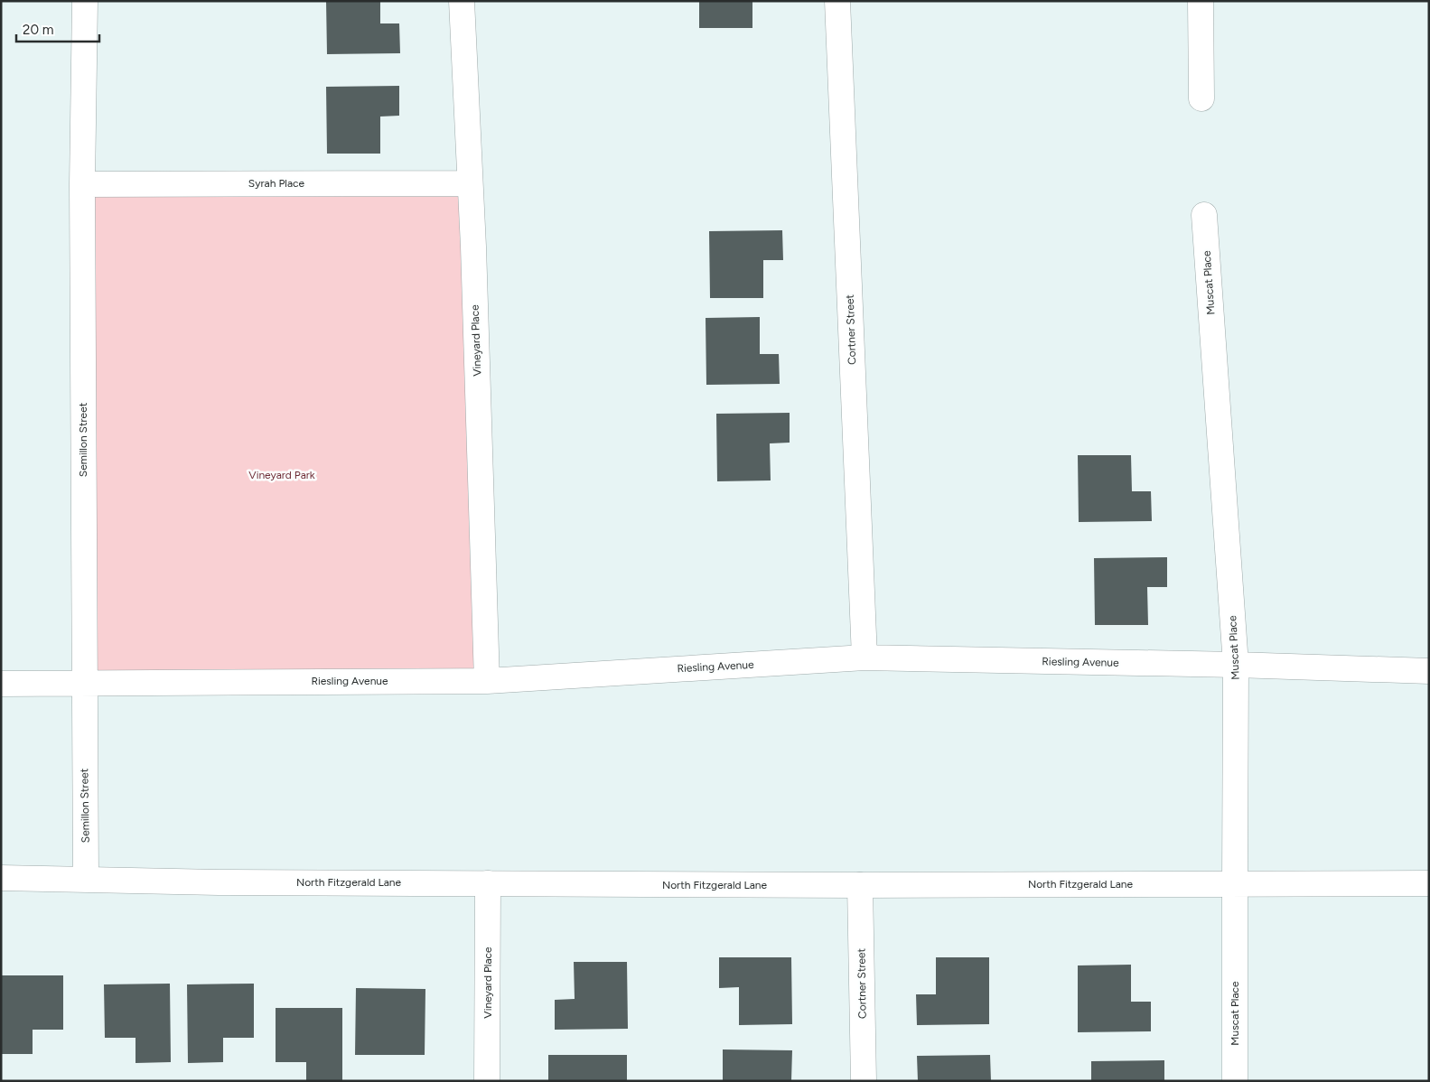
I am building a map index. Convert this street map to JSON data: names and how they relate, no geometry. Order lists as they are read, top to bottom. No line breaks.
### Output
{"streets":{"street":["Syrah Place","Muscat Place","Cortner Street","Vineyard Place","Semillon Street","Riesling Avenue","North Fitzgerald Lane"]},"crossings":[["Syrah Place","Vineyard Place"],["Syrah Place","Semillon Street"],["Muscat Place","Riesling Avenue"],["Muscat Place","North Fitzgerald Lane"],["Cortner Street","Riesling Avenue"],["Cortner Street","North Fitzgerald Lane"],["Vineyard Place","Riesling Avenue"],["Vineyard Place","North Fitzgerald Lane"],["Semillon Street","Riesling Avenue"],["Semillon Street","North Fitzgerald Lane"]],"parks":["Vineyard Park"],"scale_bar":"20 m"}
